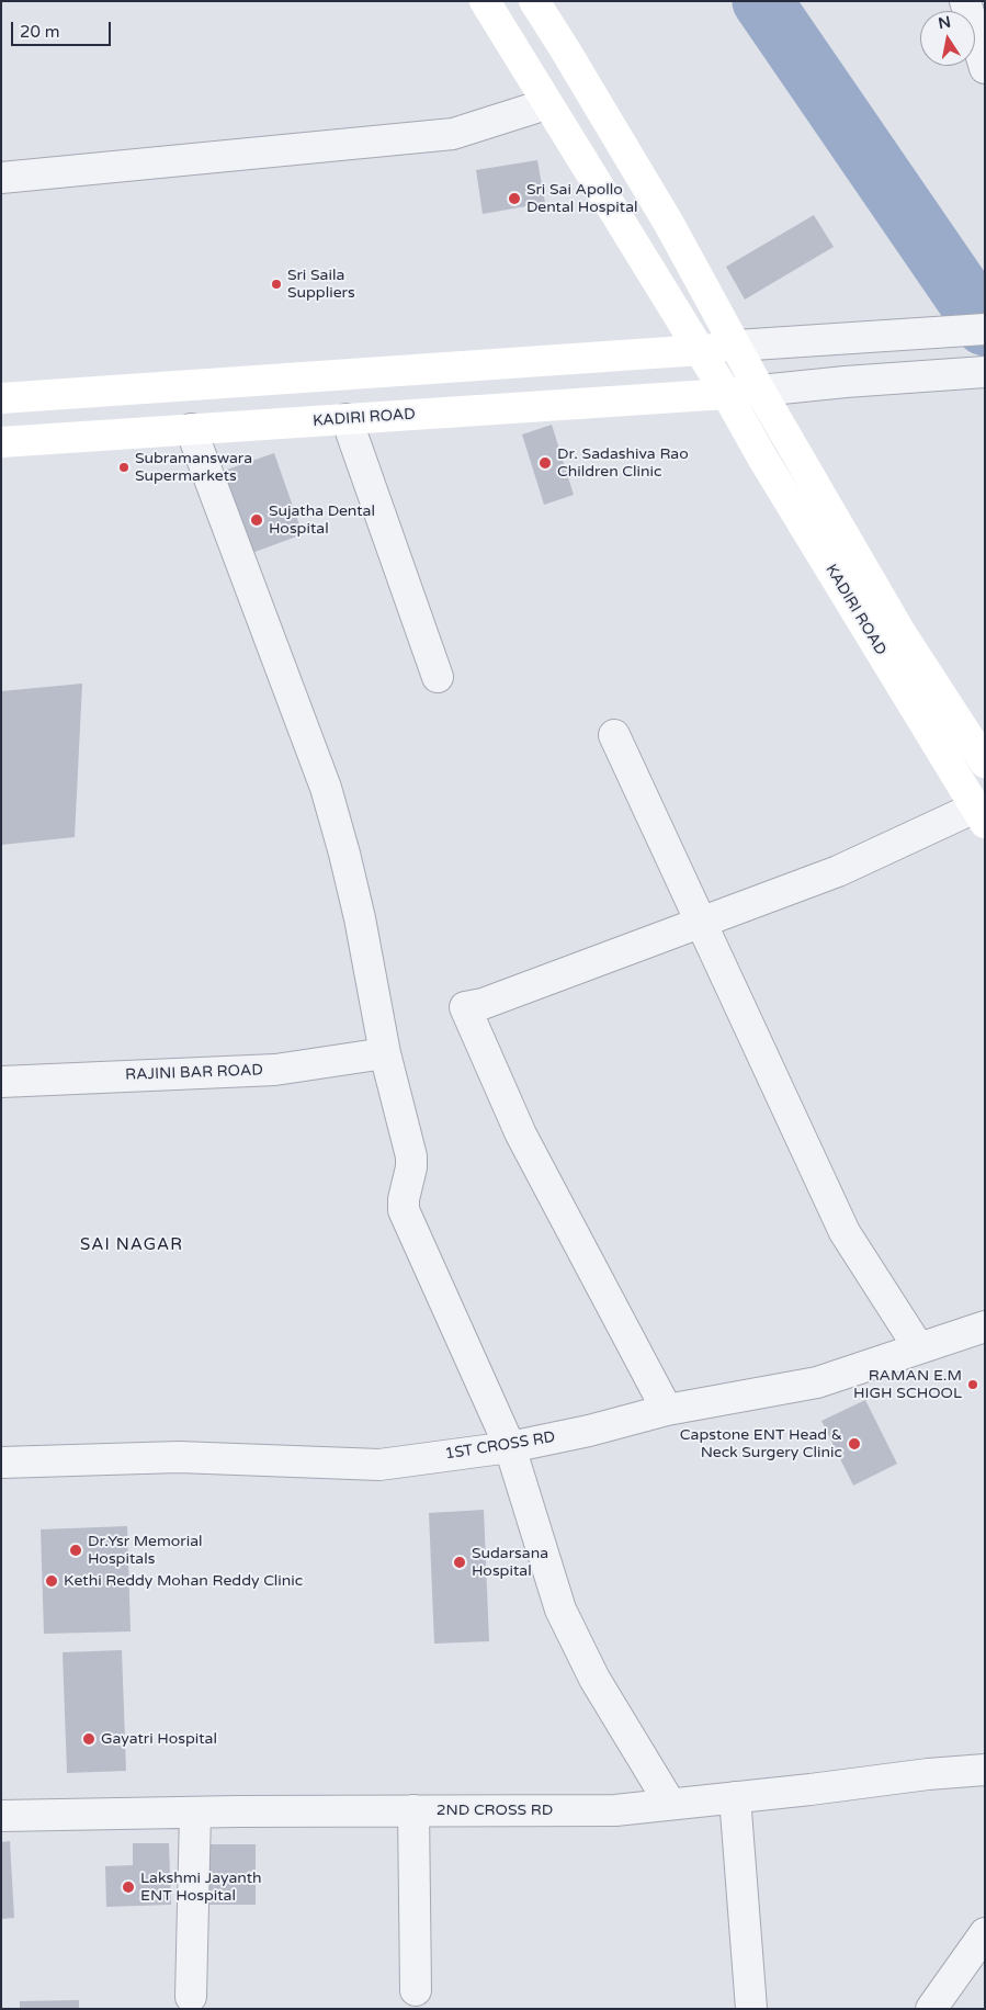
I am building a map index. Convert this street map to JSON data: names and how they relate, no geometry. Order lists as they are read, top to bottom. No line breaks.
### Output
{"streets":{"main road":["KADIRI ROAD"],"street":["RAJINI BAR ROAD","1ST CROSS RD","2ND CROSS RD"]},"districts":["SAI NAGAR"],"places":["Sri Sai Apollo Dental Hospital","Sri Saila Suppliers","Dr. Sadashiva Rao Children Clinic","Subramanswara Supermarkets","Sujatha Dental Hospital","RAMAN E.M HIGH SCHOOL","Capstone ENT Head & Neck Surgery Clinic","Dr.Ysr Memorial Hospitals","Sudarsana Hospital","Kethi Reddy Mohan Reddy Clinic","Gayatri Hospital","Lakshmi Jayanth ENT Hospital"],"scale_bar":"20 m","north":"top"}
